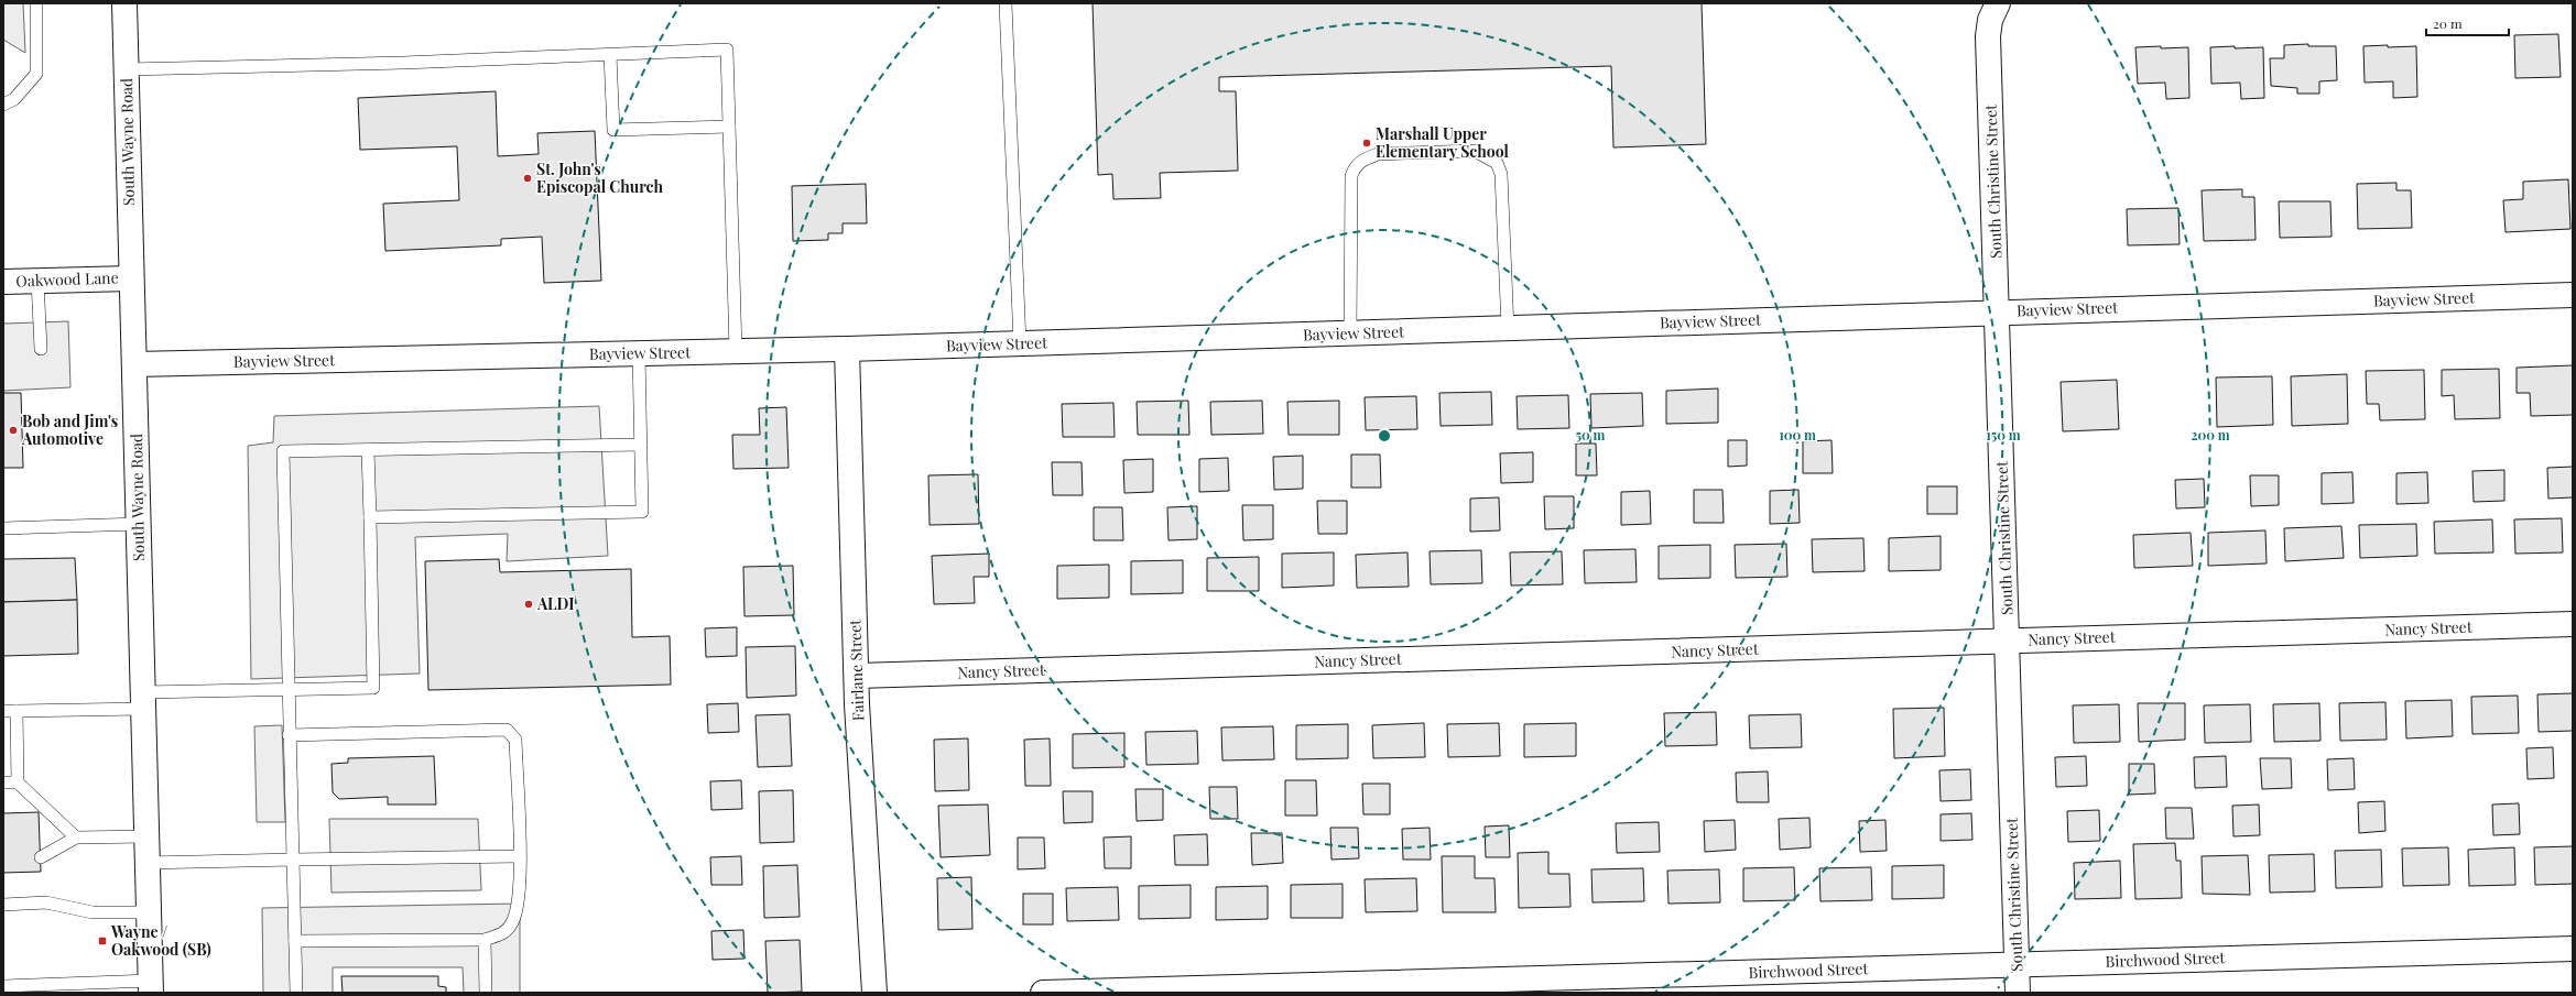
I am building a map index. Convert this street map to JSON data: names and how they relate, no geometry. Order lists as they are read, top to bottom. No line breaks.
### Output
{"streets":{"street":["South Wayne Road","South Christine Street","Oakwood Lane","Bayview Street","Nancy Street","Fairlane Street","Birchwood Street"]},"crossings":[["South Wayne Road","Oakwood Lane"],["South Wayne Road","Bayview Street"],["South Christine Street","Bayview Street"],["South Christine Street","Nancy Street"],["South Christine Street","Birchwood Street"],["Bayview Street","Fairlane Street"],["Nancy Street","Fairlane Street"]],"places":{"other":["Marshall Upper Elementary School","St. John's Episcopal Church","Bob and Jim's Automotive","ALDI"],"transit":["Wayne / Oakwood (SB)"]},"scale_bar":"20 m","rings":["50 m","100 m","150 m","200 m"]}
